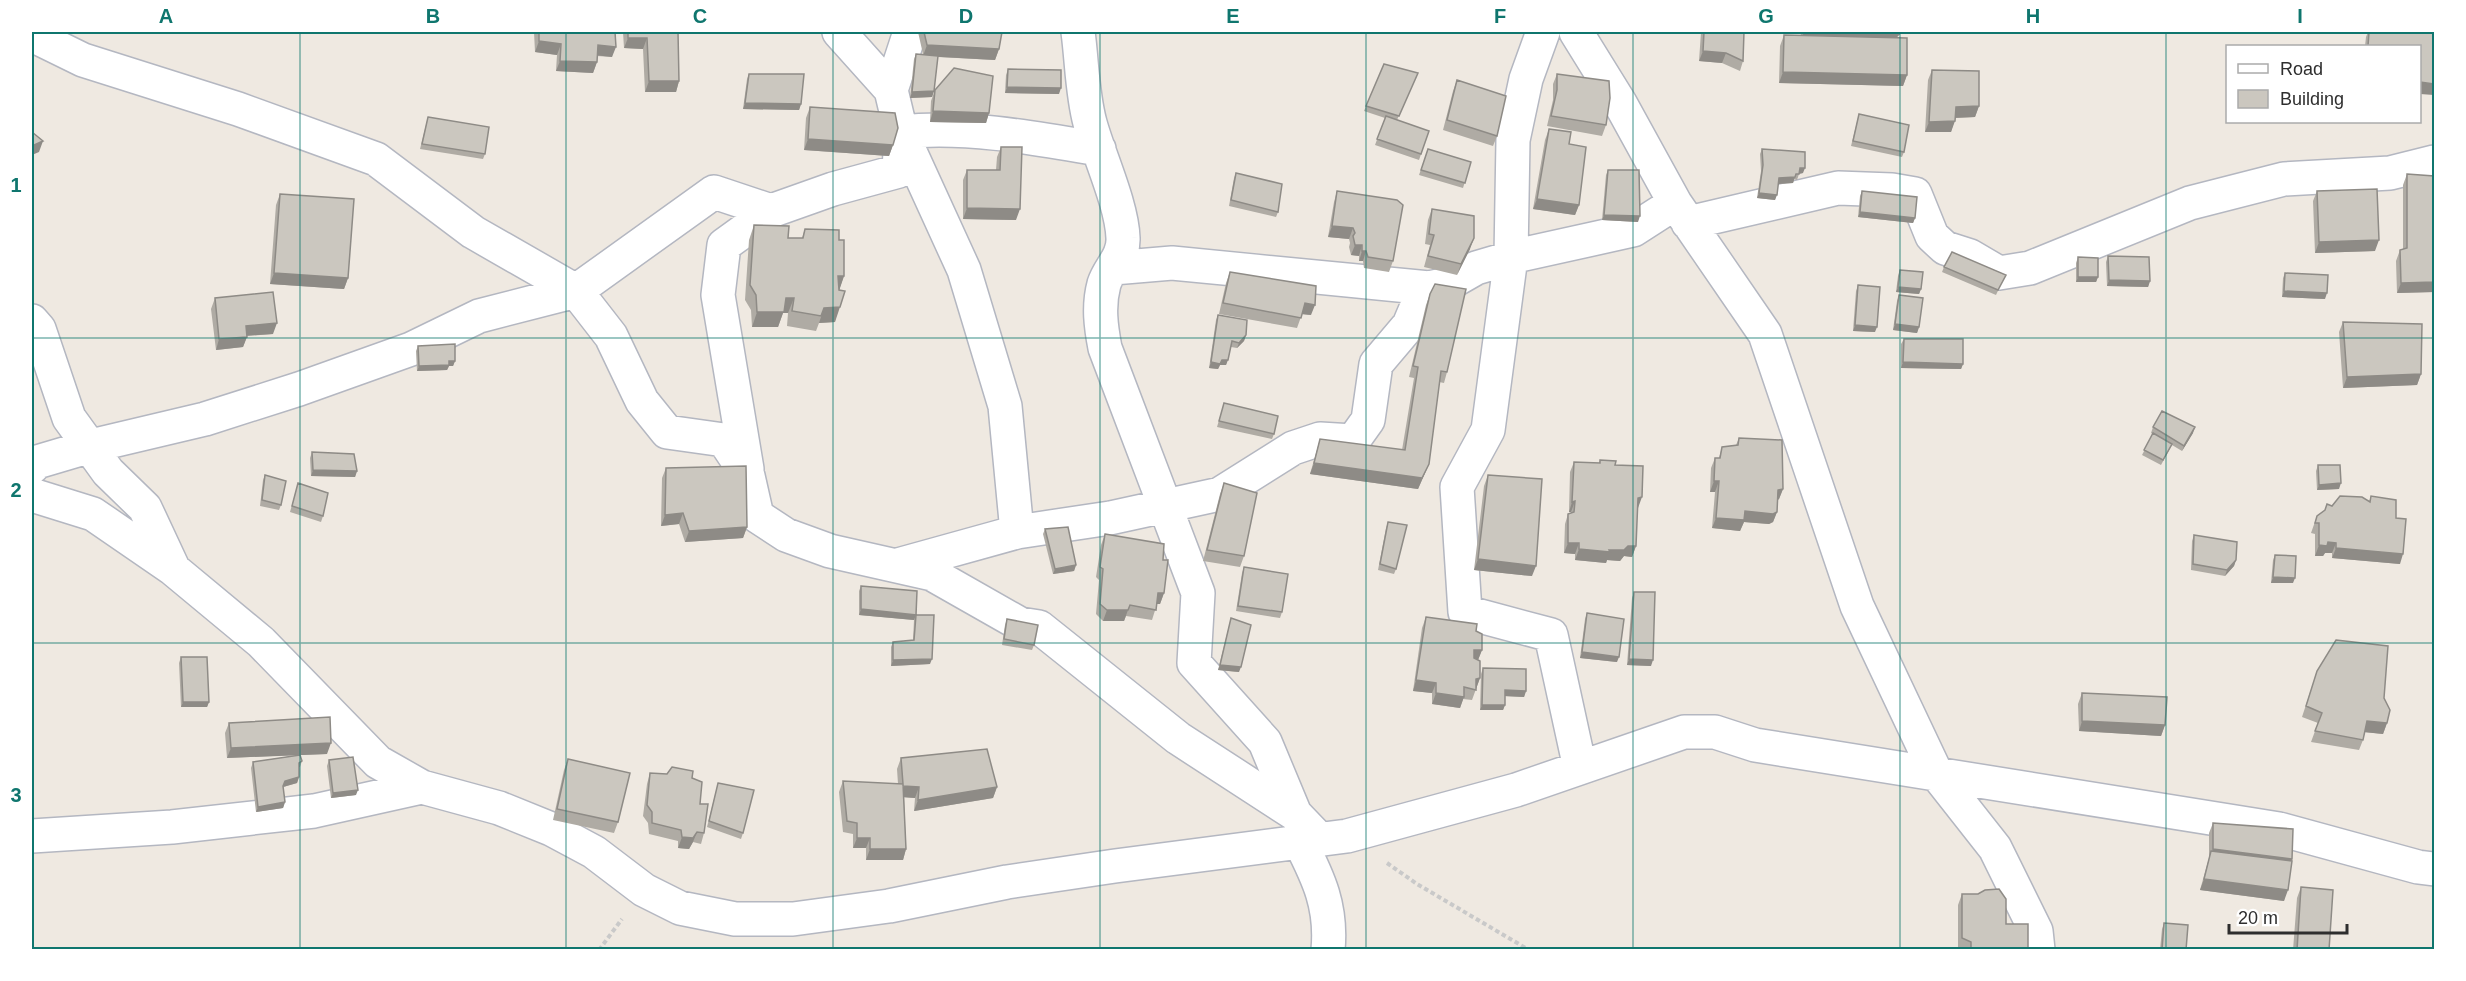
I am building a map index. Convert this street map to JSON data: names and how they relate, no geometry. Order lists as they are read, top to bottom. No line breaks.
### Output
{"legend":["Road","Building"],"scale_bar":"20 m","grid":{"columns":["A","B","C","D","E","F","G","H","I"],"rows":["1","2","3"]}}
